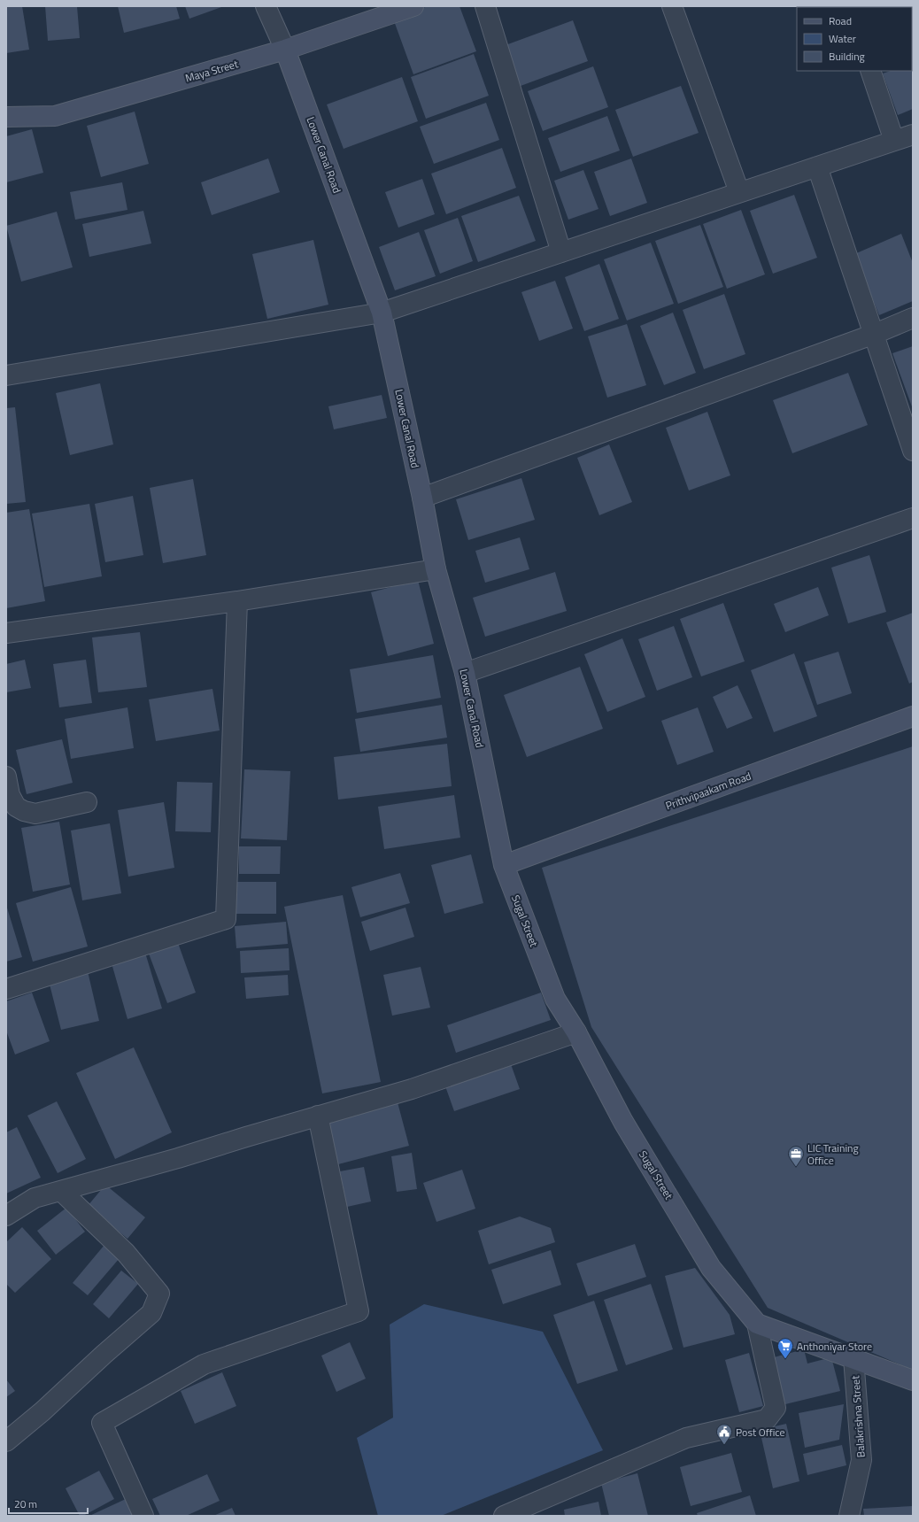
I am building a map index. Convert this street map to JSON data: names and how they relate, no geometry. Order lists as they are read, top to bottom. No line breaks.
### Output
{"streets":{"street":["Maya Street","Lower Canal Road","Prithvipaakam Road","Sugal Street","Balakrishna Street"]},"crossings":[["Maya Street","Lower Canal Road"],["Lower Canal Road","Prithvipaakam Road"],["Lower Canal Road","Sugal Street"],["Prithvipaakam Road","Sugal Street"]],"places":{"office":["LIC Training Office"],"supermarket":["Anthoniyar Store"],"public building":["Post Office"]},"legend":["Road","Water","Building"],"scale_bar":"20 m"}
